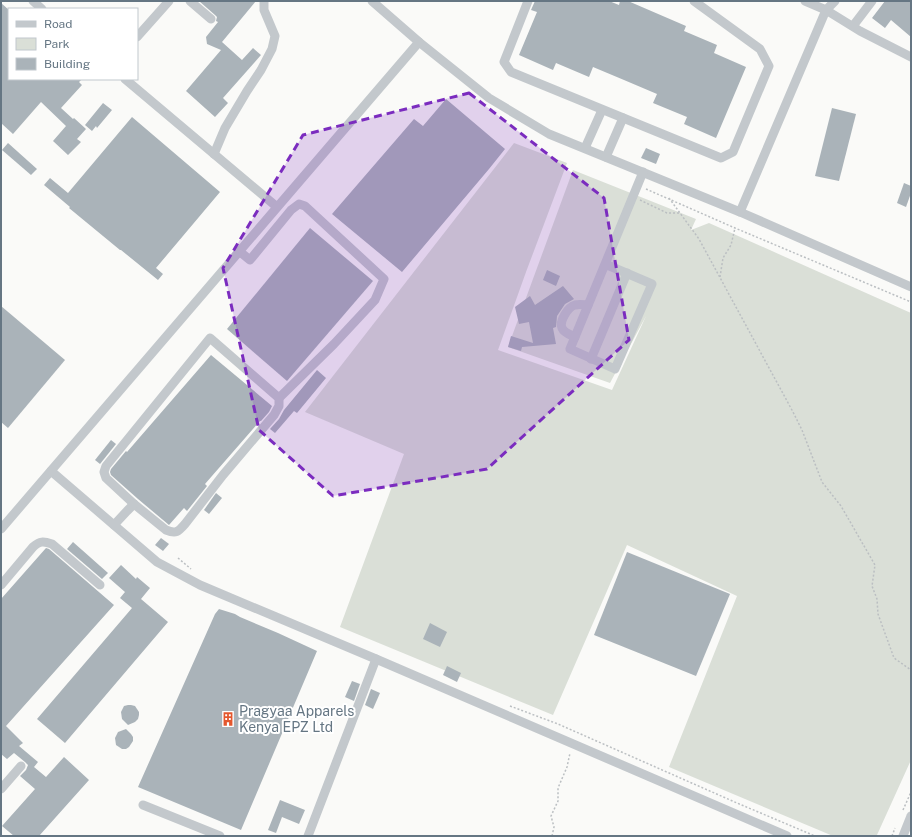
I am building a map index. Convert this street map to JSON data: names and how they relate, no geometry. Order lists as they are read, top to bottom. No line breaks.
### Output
{"places":{"building":["Pragyaa Apparels Kenya EPZ Ltd"]},"legend":["Road","Park","Building"]}
